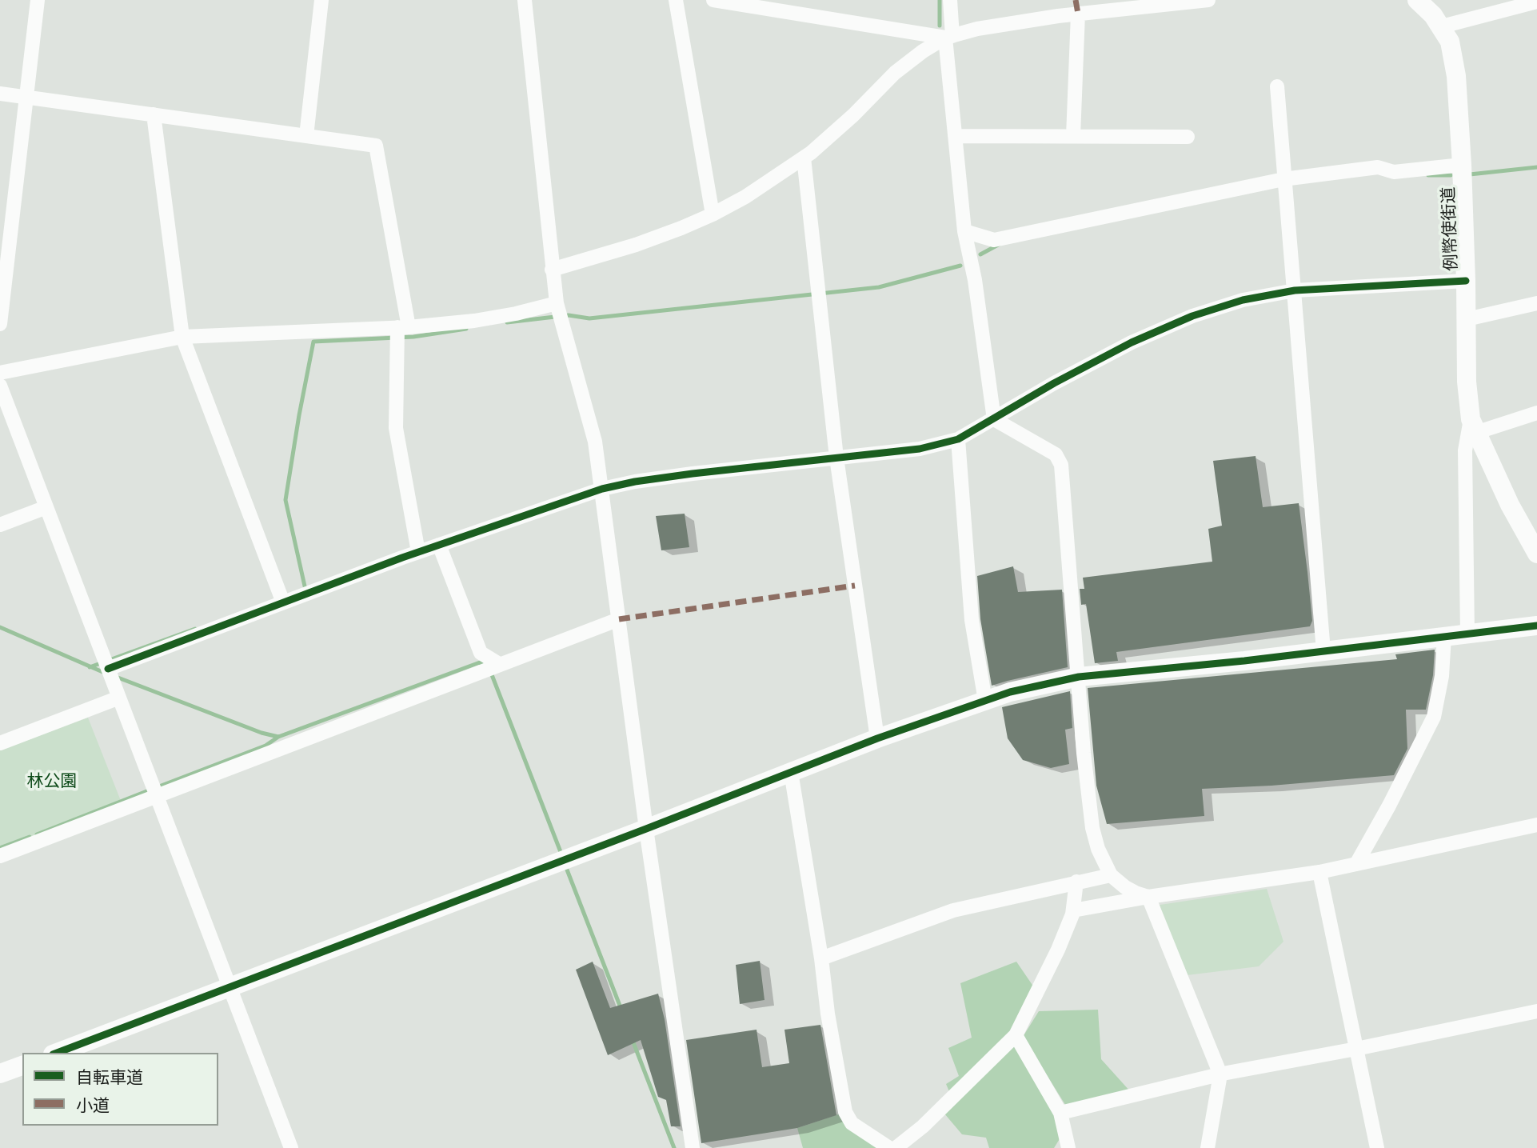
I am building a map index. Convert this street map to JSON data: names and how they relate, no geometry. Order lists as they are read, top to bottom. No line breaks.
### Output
{"streets":{"street":["例幣使街道"]},"parks":["林公園"],"legend":["自転車道","小道"]}
